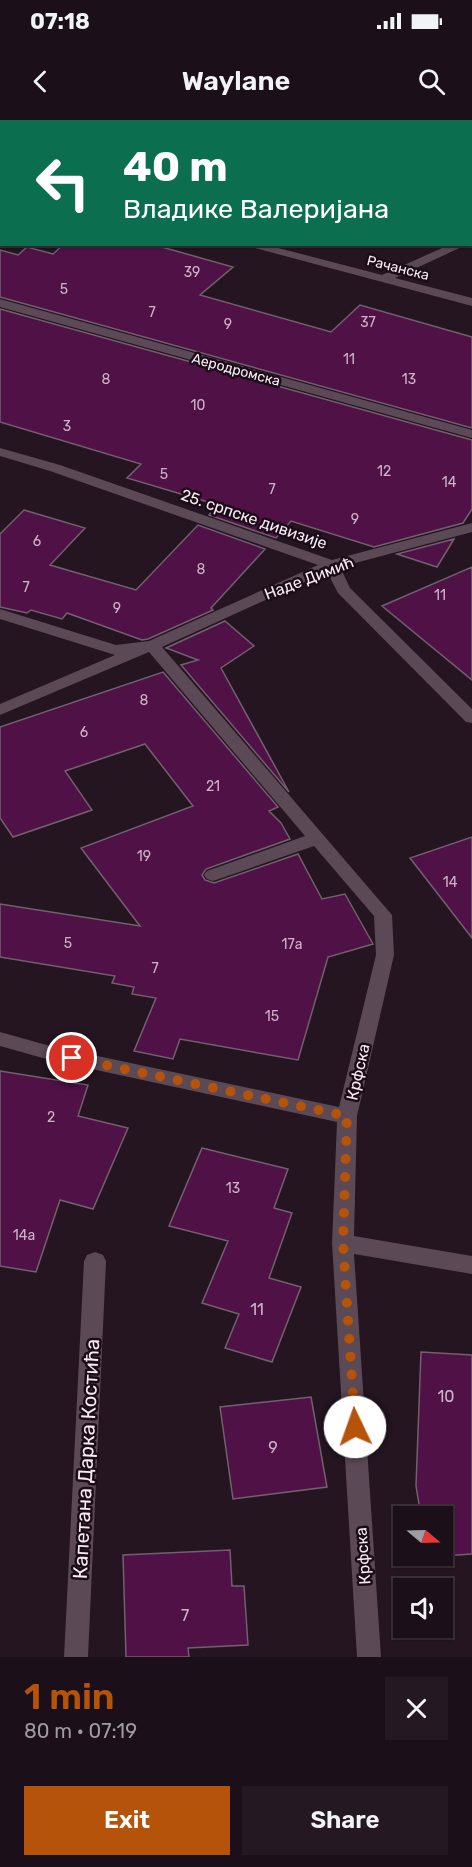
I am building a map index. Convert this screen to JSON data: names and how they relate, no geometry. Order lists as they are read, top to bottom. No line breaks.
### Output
{"streets":{"street":["Рачанска","Аеродромска","25. српске дивизије","Наде Димић","Крфска","Капетана Дарка Костића"]},"crossings":[["25. српске дивизије","Наде Димић"],["Наде Димић","Крфска"]],"house_numbers":["39","5","7","37","9","11","8","13","10","3","12","5","14","7","9","6","8","7","11","9","8","6","21","19","14","5","17a","7","15","2","13","14a","11","10","9","7"],"north":"right","page":{"status":"07:18","header":"Waylane","turn":["40 m","Владике Валеријана"],"heading":["1 min","80 m · 07:19"],"buttons":["Exit","Share"]}}
